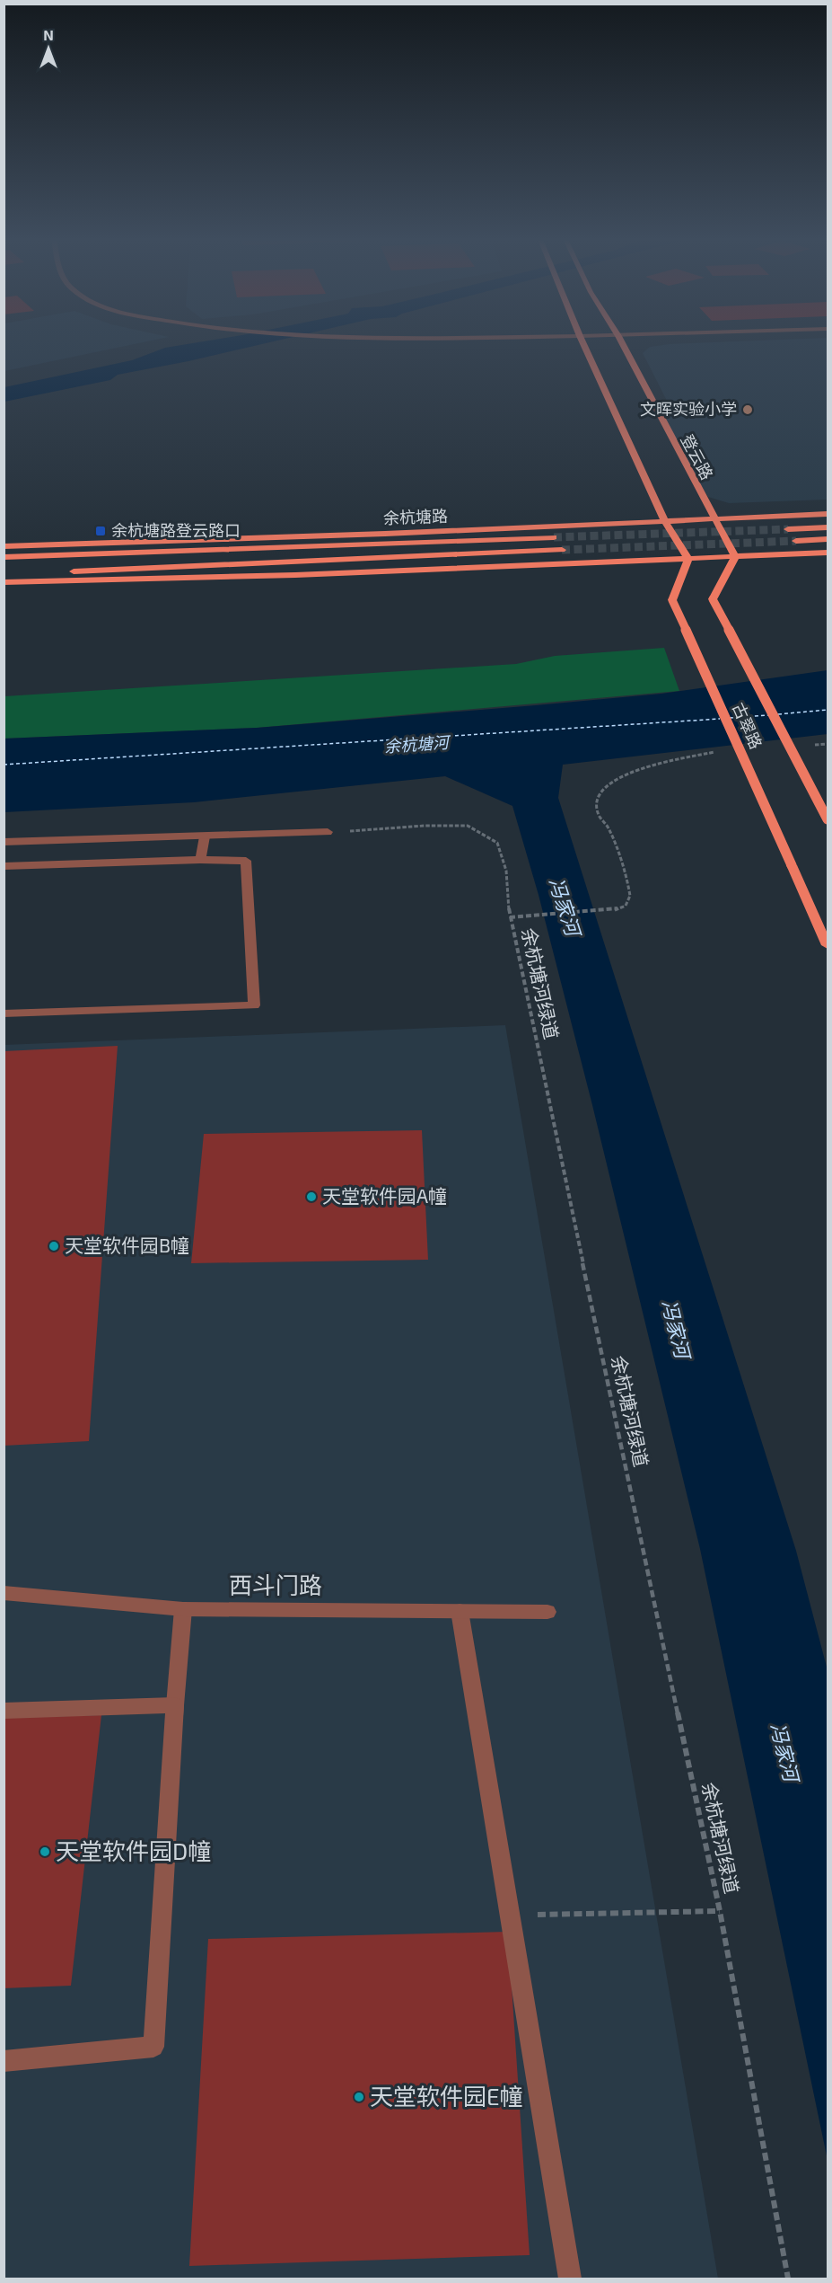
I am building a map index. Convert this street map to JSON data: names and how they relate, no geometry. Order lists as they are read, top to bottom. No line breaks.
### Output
{"streets":{"main road":["登云路","余杭塘路","古翠路"],"street":["西斗门路"],"path":["余杭塘河绿道"]},"crossings":[["登云路","余杭塘路"]],"water":["余杭塘河","冯家河"],"places":{"other":["文晖实验小学","天堂软件园A幢","天堂软件园B幢","天堂软件园D幢","天堂软件园E幢"],"transit":["余杭塘路登云路口"]},"north":"top"}
